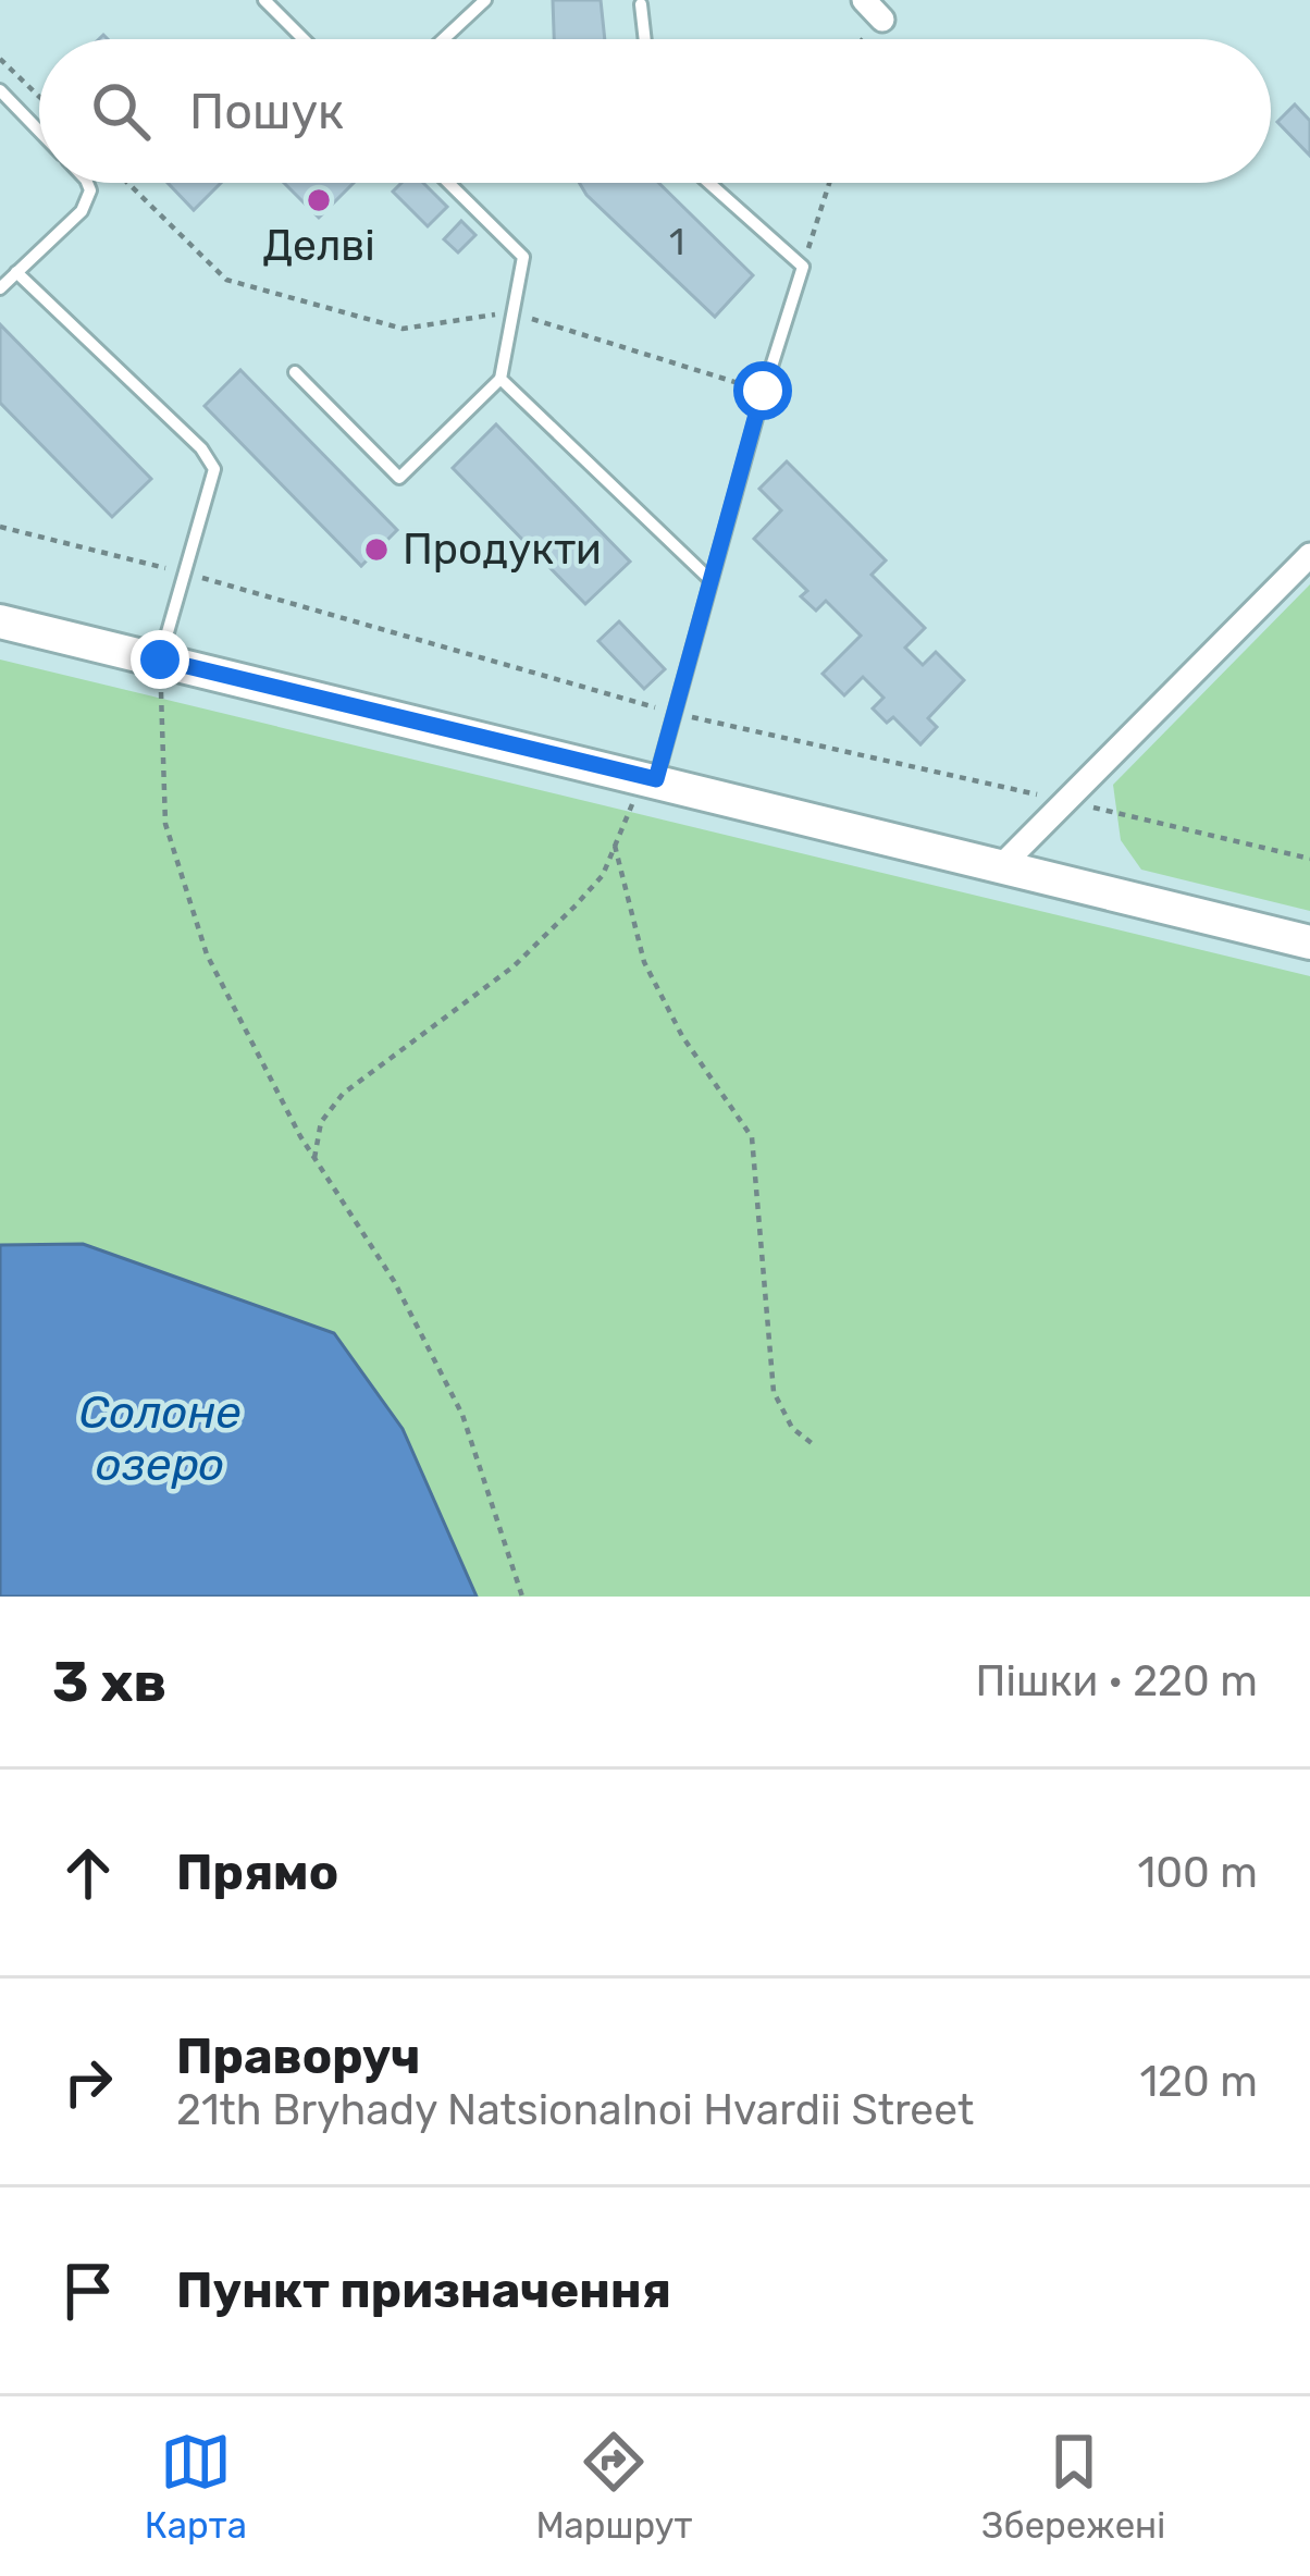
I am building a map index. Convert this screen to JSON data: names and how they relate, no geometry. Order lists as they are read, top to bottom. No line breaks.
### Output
{"water":["Солоне озеро"],"places":["Делві","Продукти"],"house_numbers":["1"],"page":{"search":"Пошук","heading":["3 хв","Пішки · 220 m"],"list":[["Прямо","100 m"],["Праворуч","21th Bryhady Natsionalnoi Hvardii Street","120 m"],"Пункт призначення"],"nav":["Карта","Маршрут","Збережені"]}}
